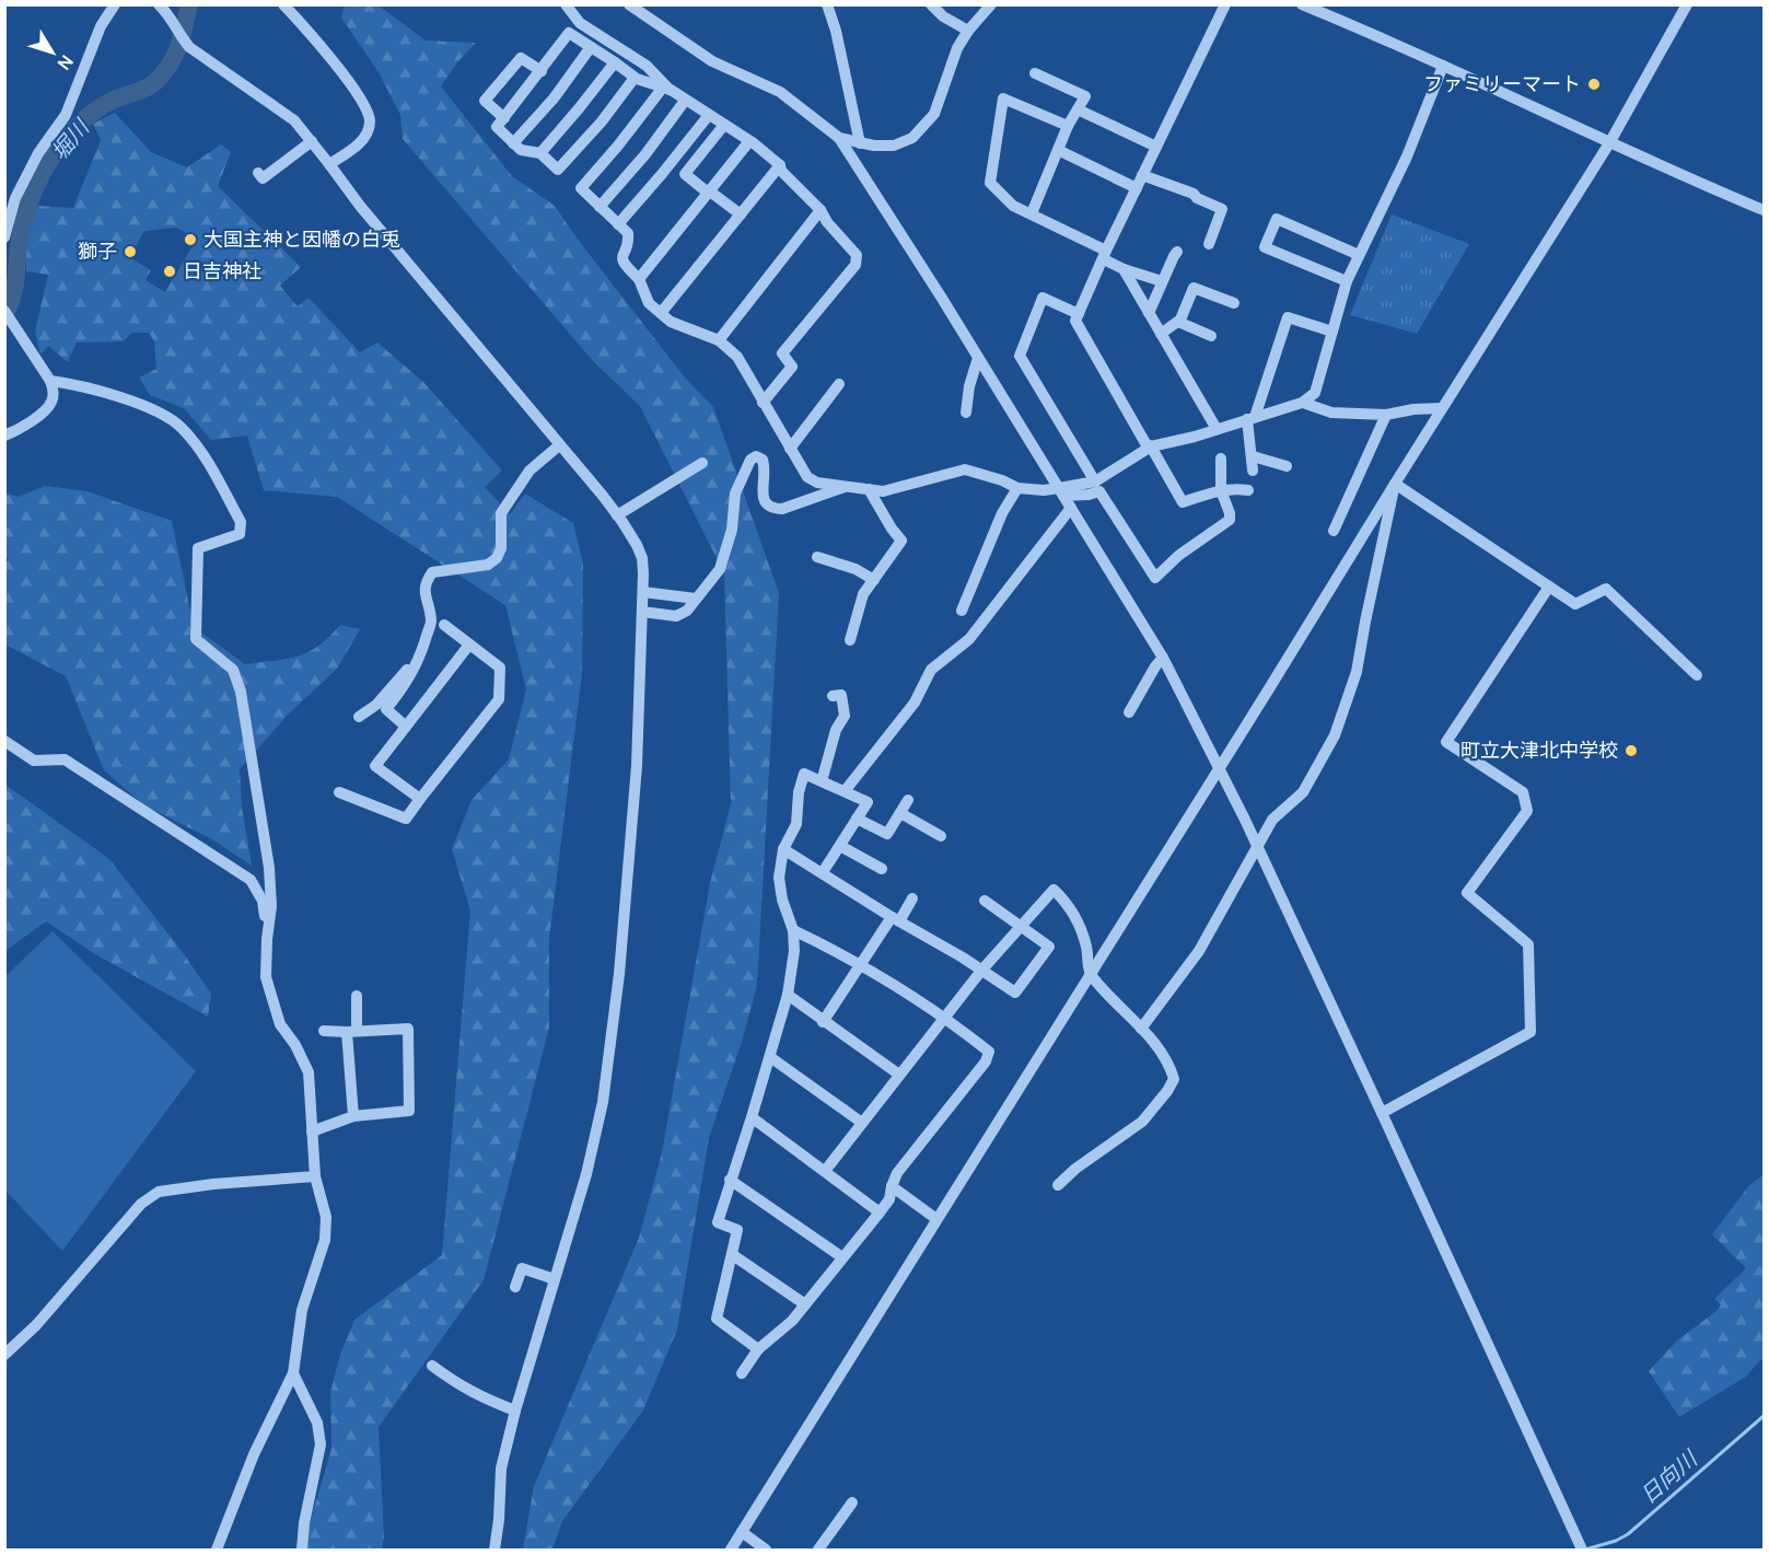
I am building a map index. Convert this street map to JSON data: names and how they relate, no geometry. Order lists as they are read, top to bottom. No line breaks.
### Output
{"water":["堀川","日向川"],"places":["ファミリーマート","大国主神と因幡の白兎","獅子","日吉神社","町立大津北中学校"],"north":"bottom right"}
